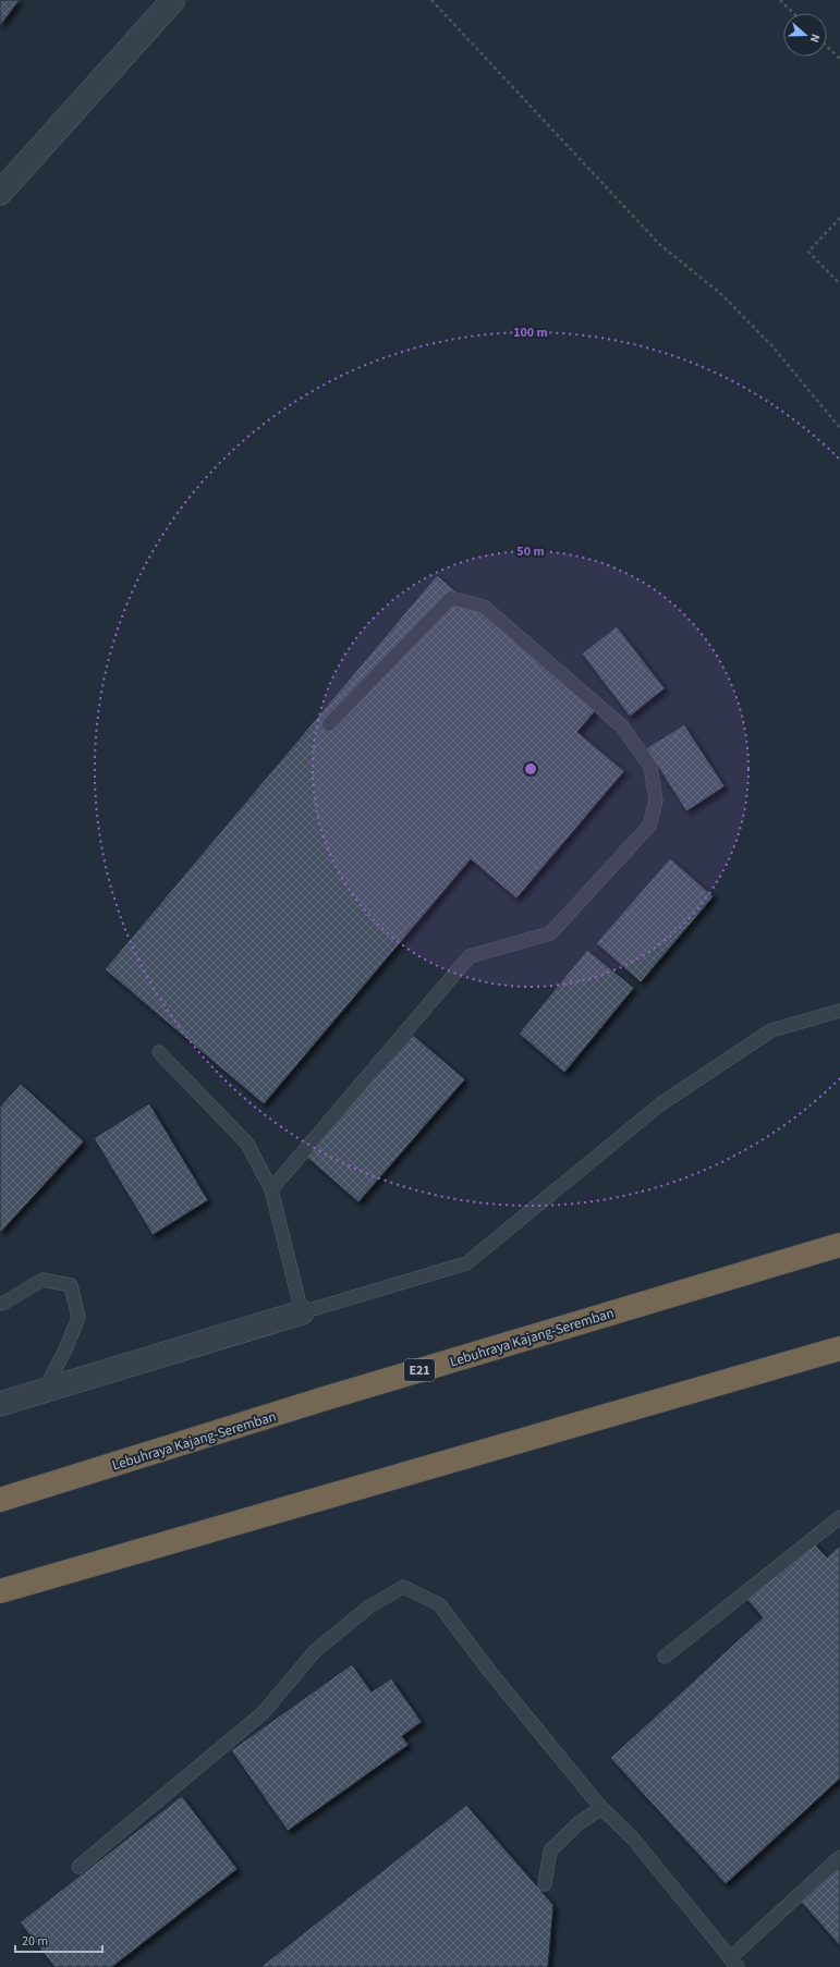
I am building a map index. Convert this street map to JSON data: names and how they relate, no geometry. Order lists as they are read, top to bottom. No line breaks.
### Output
{"streets":{"highway":["Lebuhraya Kajang-Seremban","E21"]},"scale_bar":"20 m","north":"right","rings":["100 m","50 m"]}
